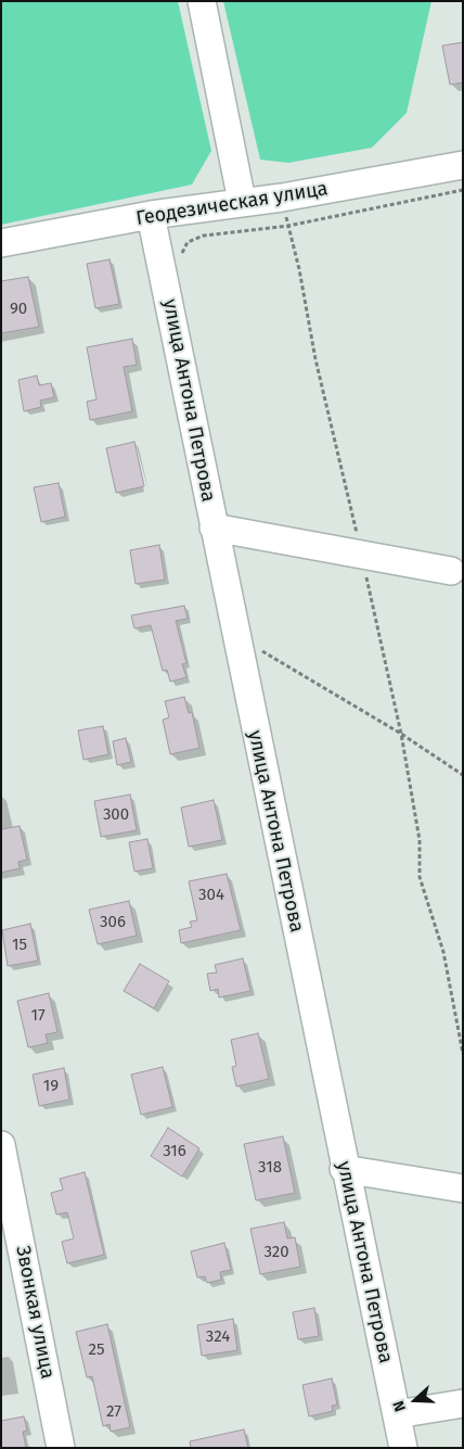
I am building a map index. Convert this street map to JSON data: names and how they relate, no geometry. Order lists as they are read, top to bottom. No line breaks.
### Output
{"streets":{"street":["Геодезическая улица","улица Антона Петрова","Звонкая улица"]},"crossings":[["Геодезическая улица","улица Антона Петрова"]],"house_numbers":["90","300","304","306","15","17","19","316","318","320","324","25","27"],"north":"left"}
